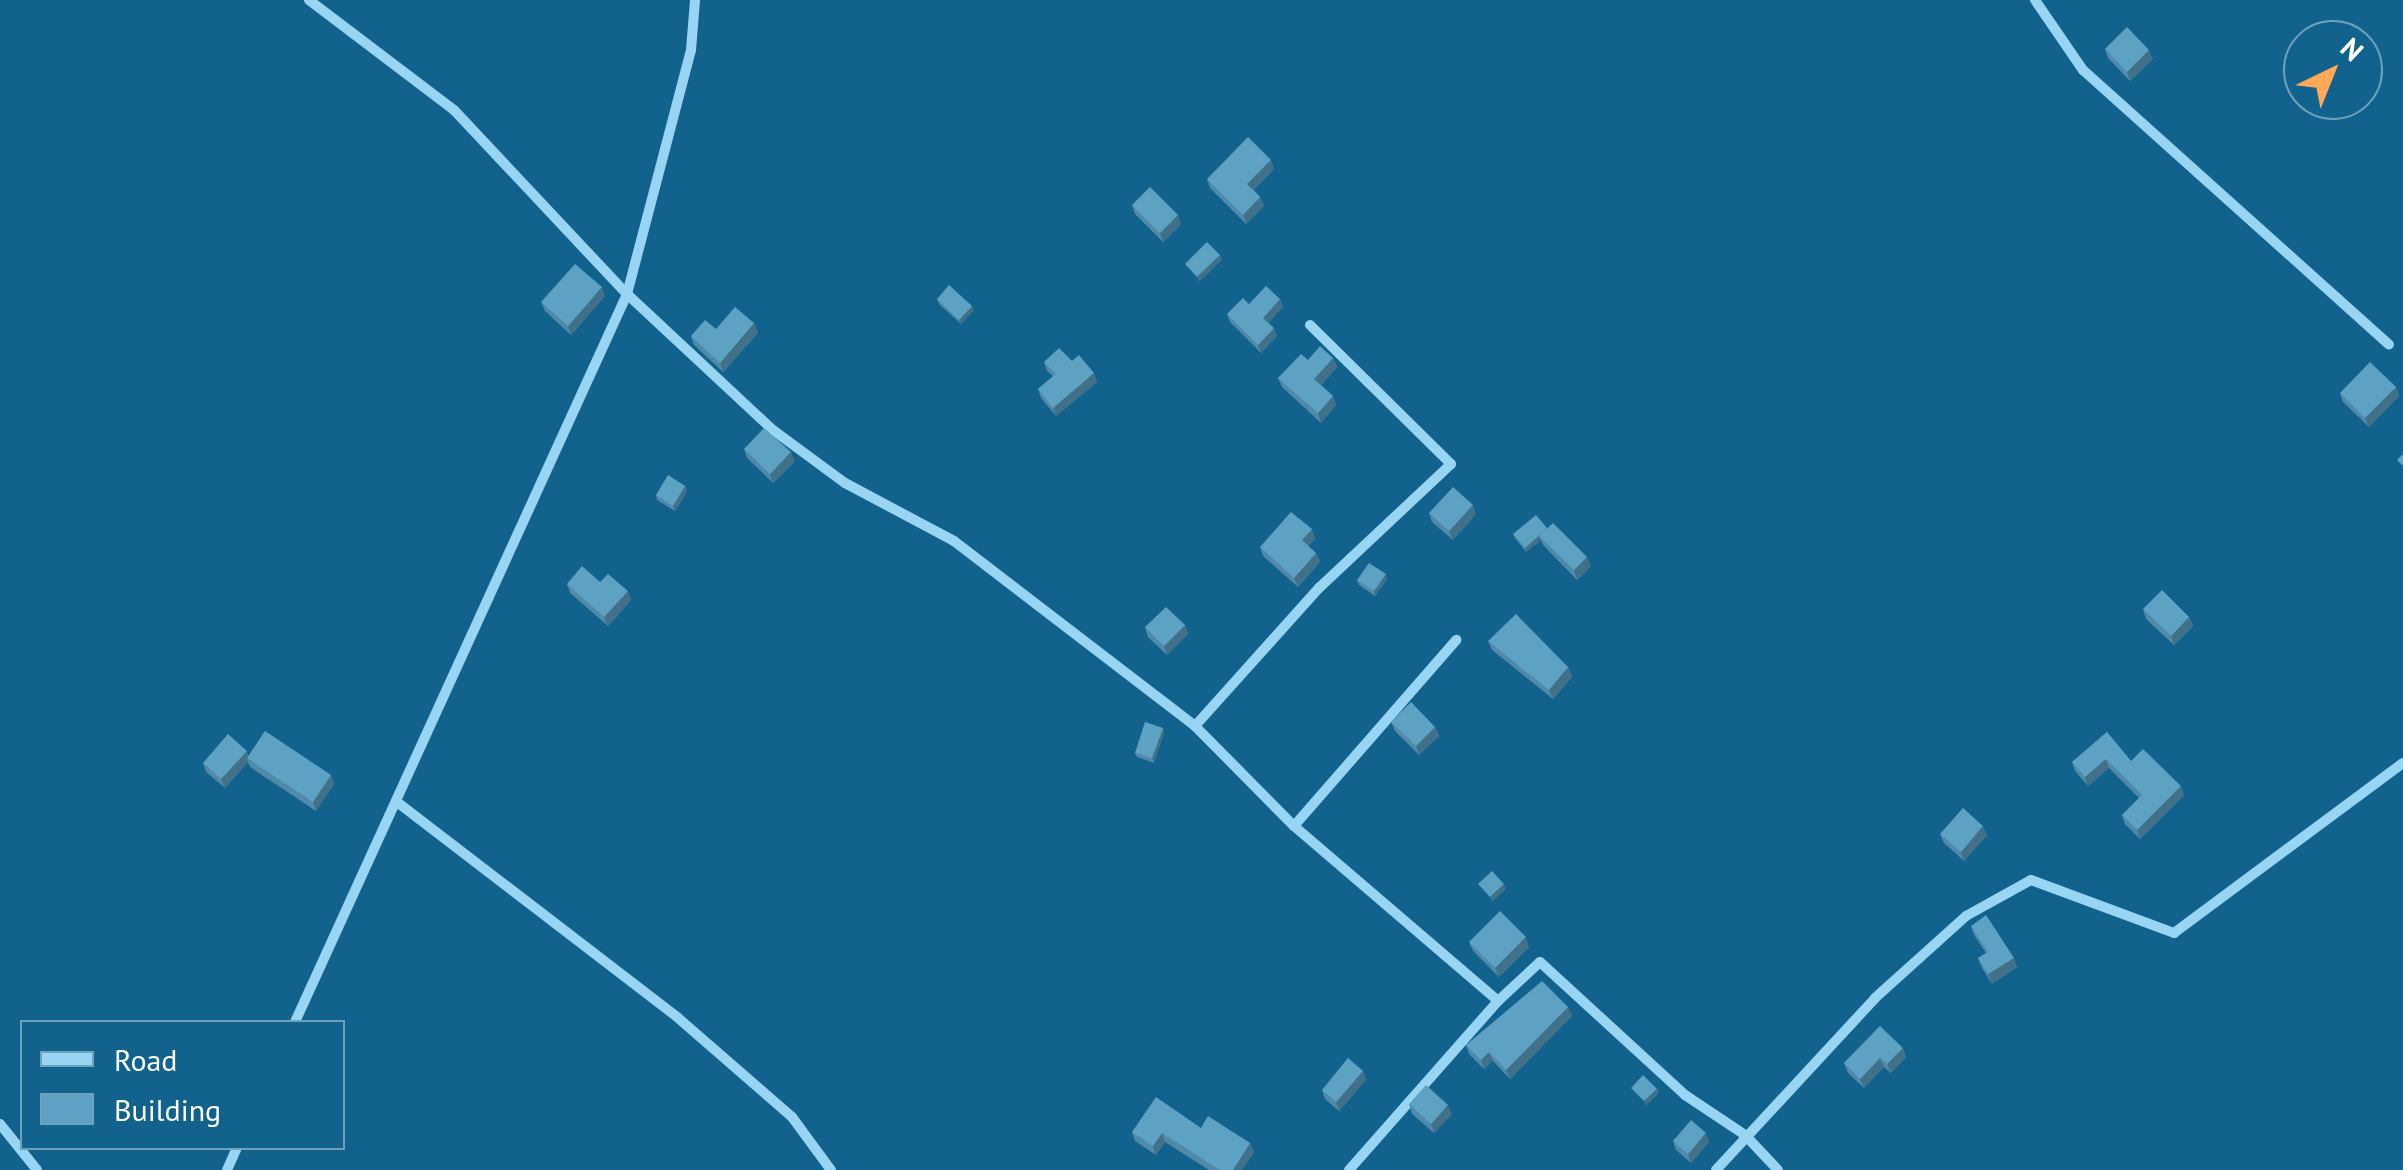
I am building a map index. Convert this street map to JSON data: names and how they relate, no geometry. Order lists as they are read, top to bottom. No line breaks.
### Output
{"legend":["Road","Building"],"north":"top right"}
